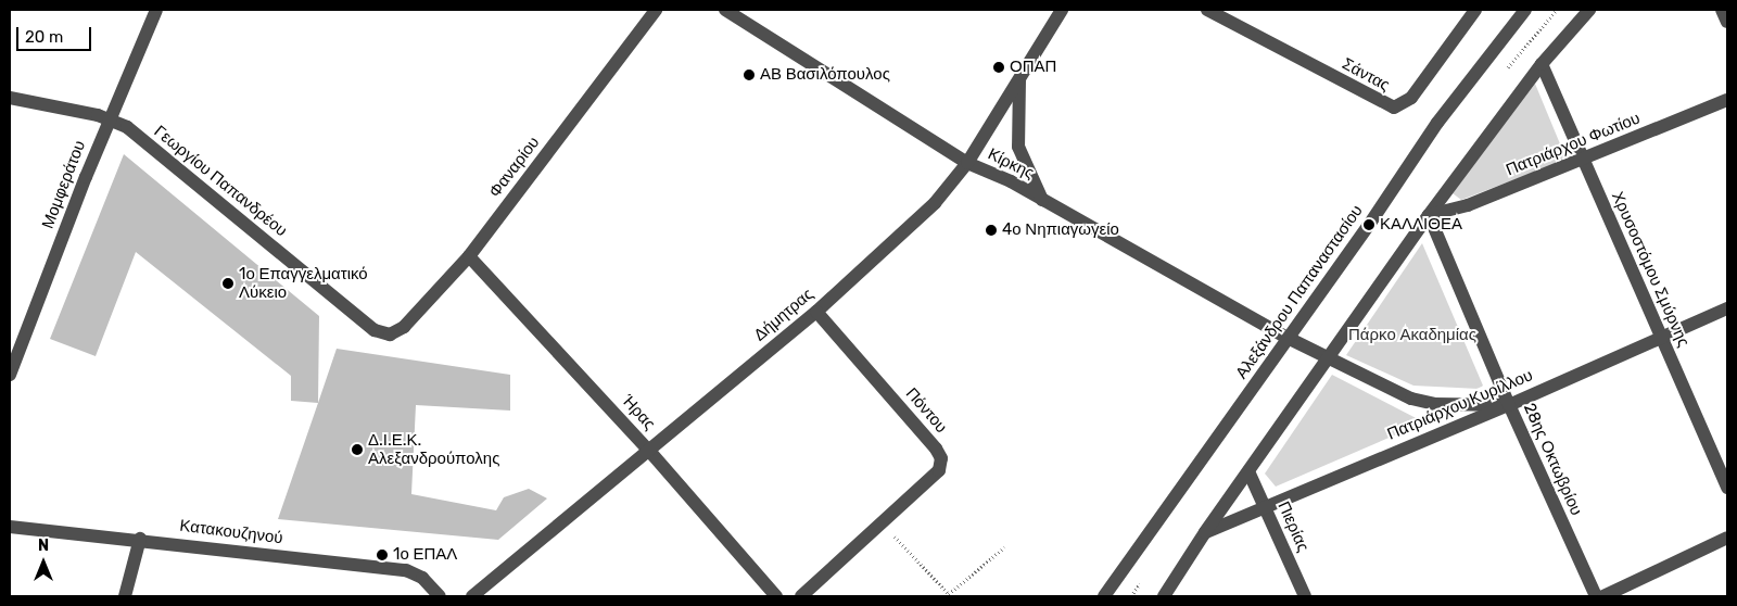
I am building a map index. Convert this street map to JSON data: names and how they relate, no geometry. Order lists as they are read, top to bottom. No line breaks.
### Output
{"streets":{"street":["Σάντας","Πατριάρχου Φωτίου","Κίρκης","Φαναρίου","Γεωργίου Παπανδρέου","Μομφεράτου","Χρυσοστόμου Σμύρνης","Αλεξάνδρου Παπαναστασίου","Δήμητρας","Πατριάρχου Κυρίλλου","Πόντου","Ήρας","28ης Οκτωβρίου","Πιερίας","Κατακουζηνού"]},"crossings":[["Πατριάρχου Φωτίου","Χρυσοστόμου Σμύρνης"],["Πατριάρχου Φωτίου","28ης Οκτωβρίου"],["Κίρκης","Αλεξάνδρου Παπαναστασίου"],["Κίρκης","Δήμητρας"],["Κίρκης","Πατριάρχου Κυρίλλου"],["Κίρκης","28ης Οκτωβρίου"],["Φαναρίου","Γεωργίου Παπανδρέου"],["Φαναρίου","Ήρας"],["Γεωργίου Παπανδρέου","Μομφεράτου"],["Χρυσοστόμου Σμύρνης","Πατριάρχου Κυρίλλου"],["Δήμητρας","Πόντου"],["Δήμητρας","Ήρας"],["Πατριάρχου Κυρίλλου","28ης Οκτωβρίου"],["Πατριάρχου Κυρίλλου","Πιερίας"]],"parks":["Πάρκο Ακαδημίας"],"places":["ΟΠΑΠ","ΑΒ Βασιλόπουλος","ΚΑΛΛΙΘΕΑ","4ο Νηπιαγωγείο","1ο Επαγγελματικό Λύκειο","Δ.Ι.Ε.Κ. Αλεξανδρούπολης","1ο ΕΠΑΛ"],"scale_bar":"20 m","north":"top"}
